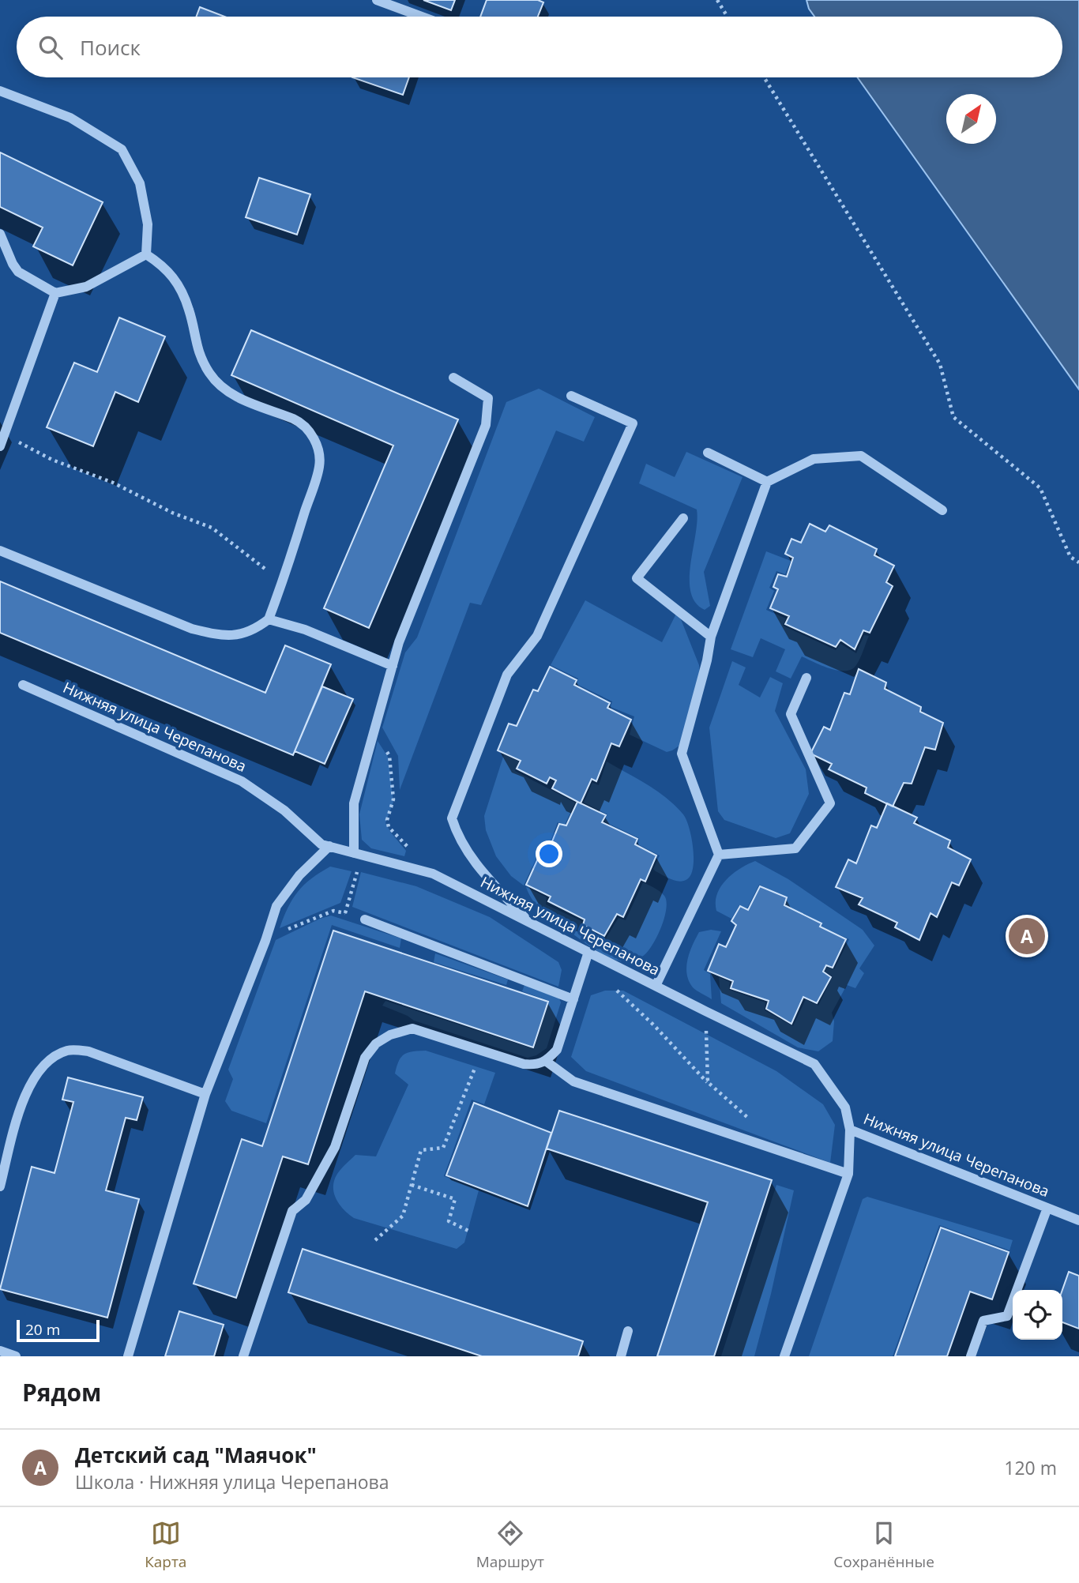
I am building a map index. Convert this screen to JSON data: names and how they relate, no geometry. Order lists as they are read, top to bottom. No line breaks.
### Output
{"streets":{"street":["Нижняя улица Черепанова"]},"scale_bar":"20 m","north":"top right","page":{"search":"Поиск","pins":"A","scale":"20 m","heading":"Рядом","list":[{"mark":"A","name":"Детский сад \"Маячок\"","note":"Школа · Нижняя улица Черепанова","value":"120 m"}],"nav":["Карта","Маршрут","Сохранённые"]}}
